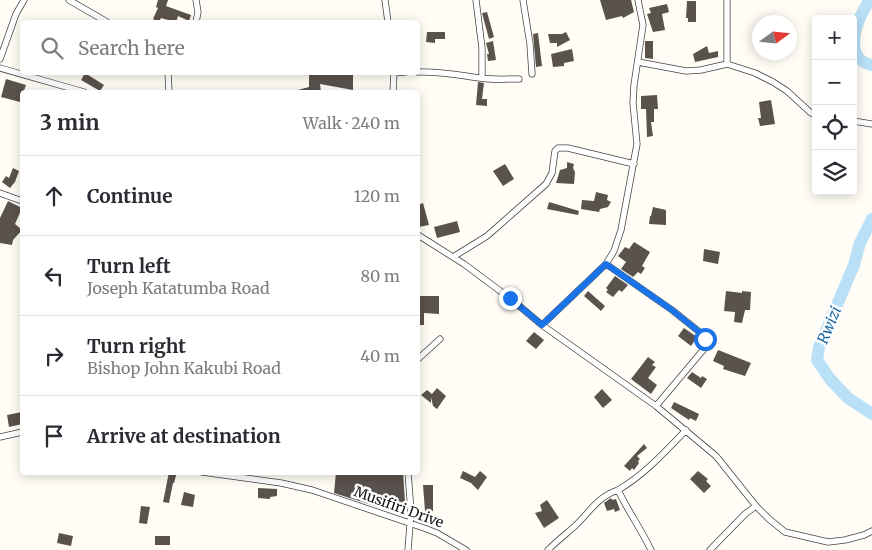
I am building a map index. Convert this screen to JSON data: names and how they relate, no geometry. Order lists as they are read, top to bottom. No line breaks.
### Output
{"streets":{"street":["Musifiri Drive"]},"water":["Rwizi"],"north":"right","page":{"map_buttons":["+","−"],"search":"Search here","heading":["3 min","Walk · 240 m"],"list":[["Continue","120 m"],["Turn left","Joseph Katatumba Road","80 m"],["Turn right","Bishop John Kakubi Road","40 m"],"Arrive at destination"]}}
